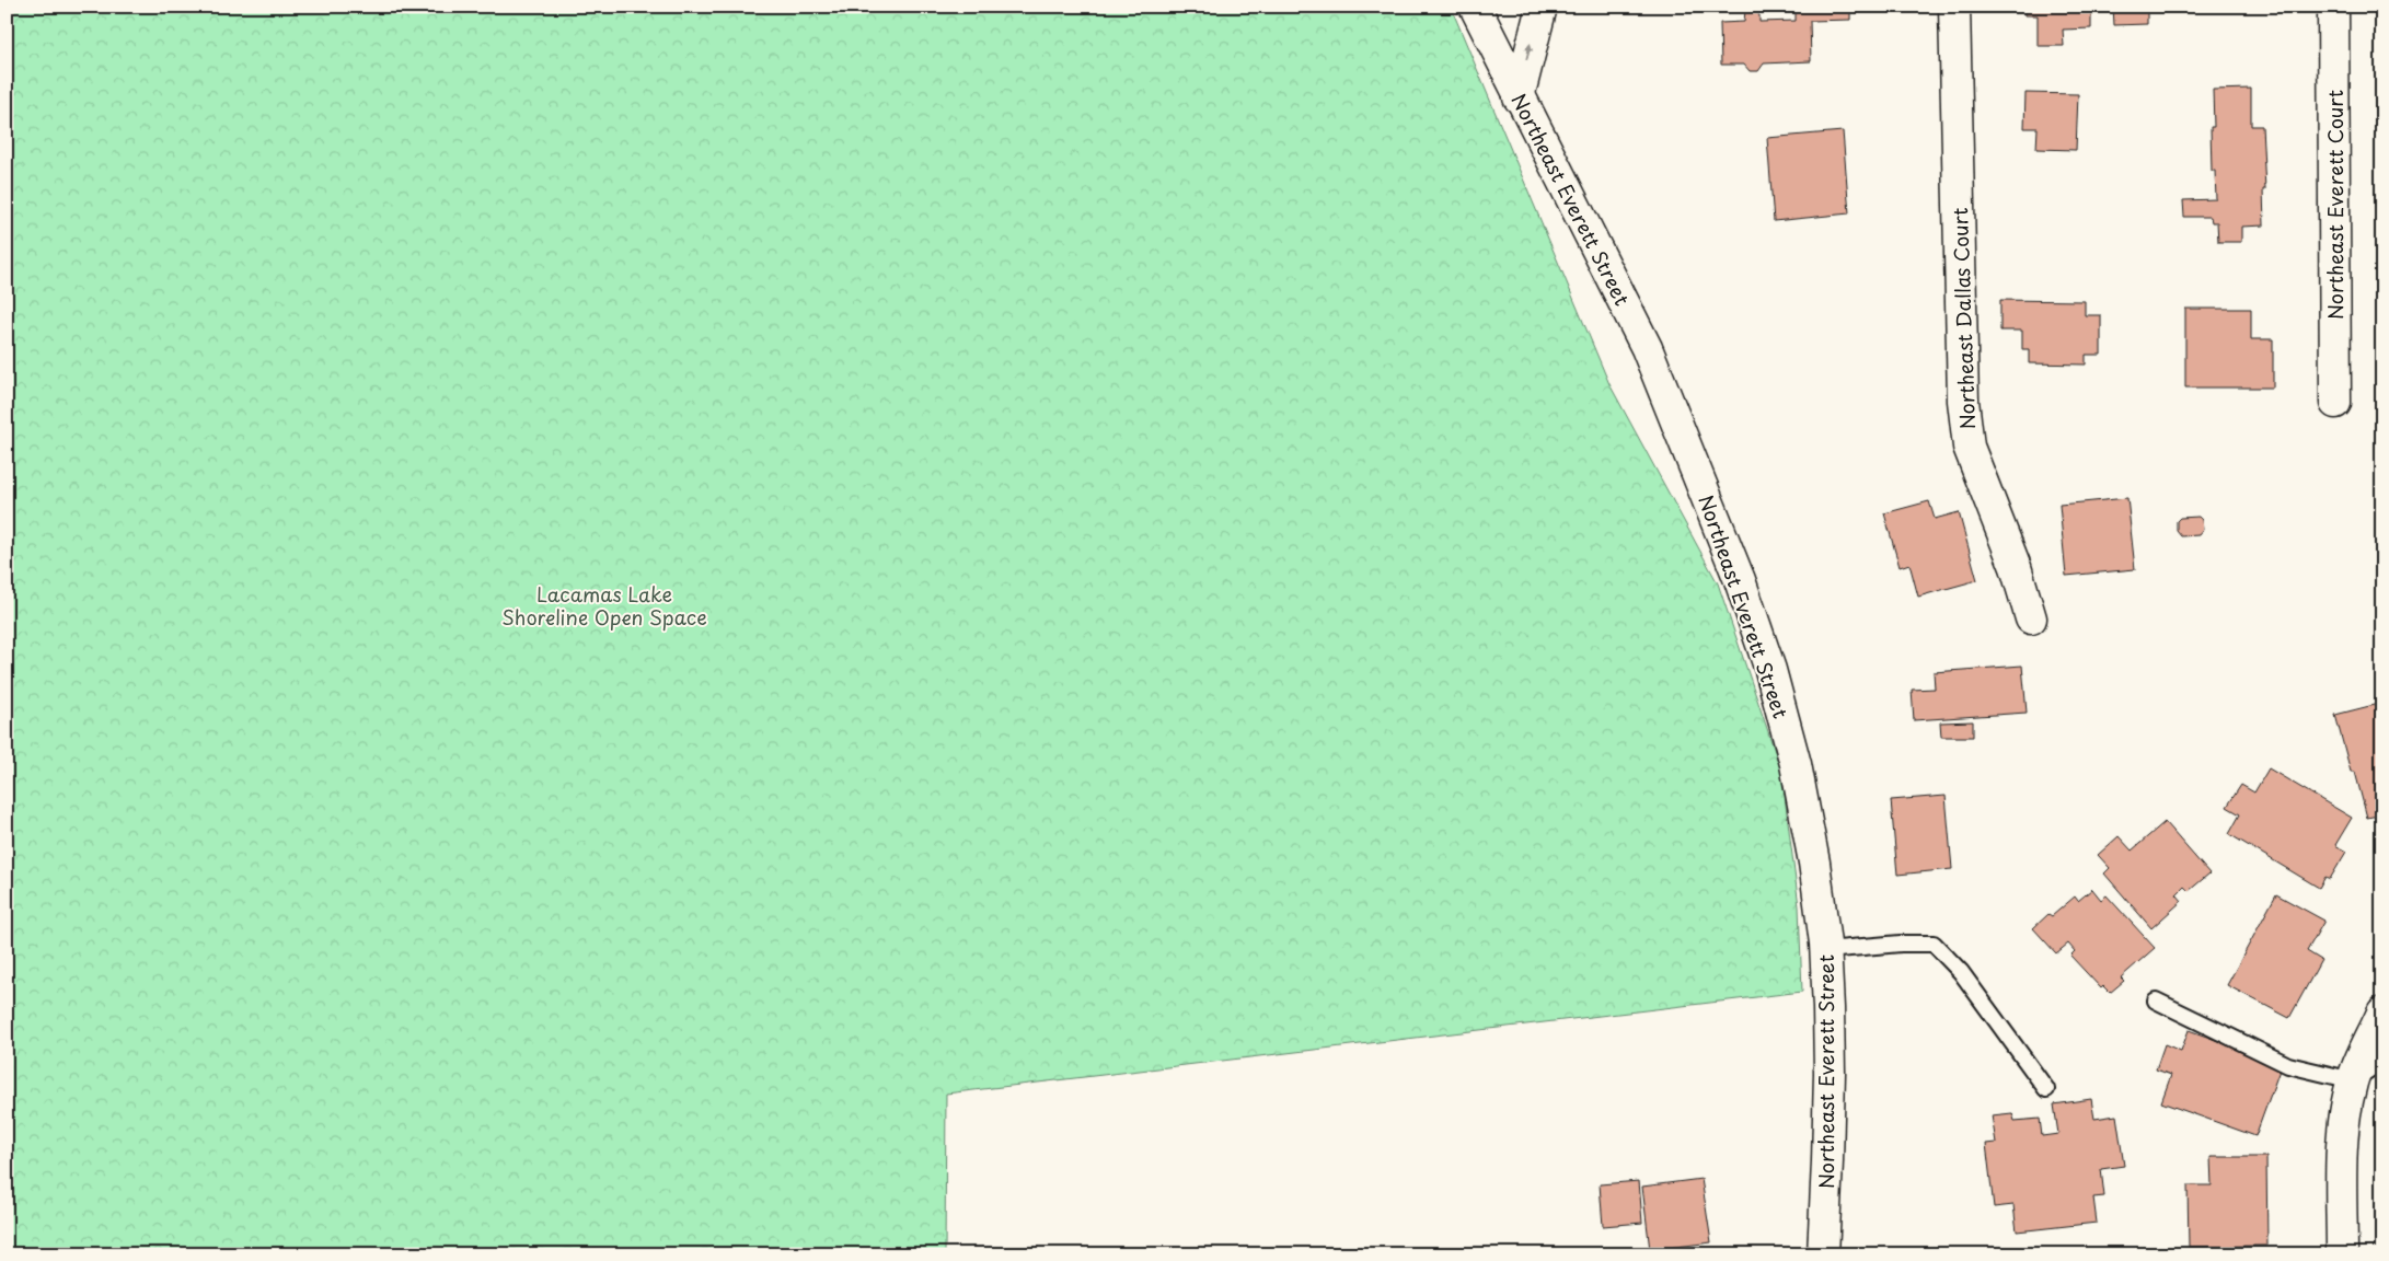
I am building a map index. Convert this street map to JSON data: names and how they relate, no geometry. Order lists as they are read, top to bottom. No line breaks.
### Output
{"streets":{"main road":["Northeast Everett Street","Northeast Everett Court","Northeast Dallas Court"]},"parks":["Lacamas Lake Shoreline Open Space"]}
